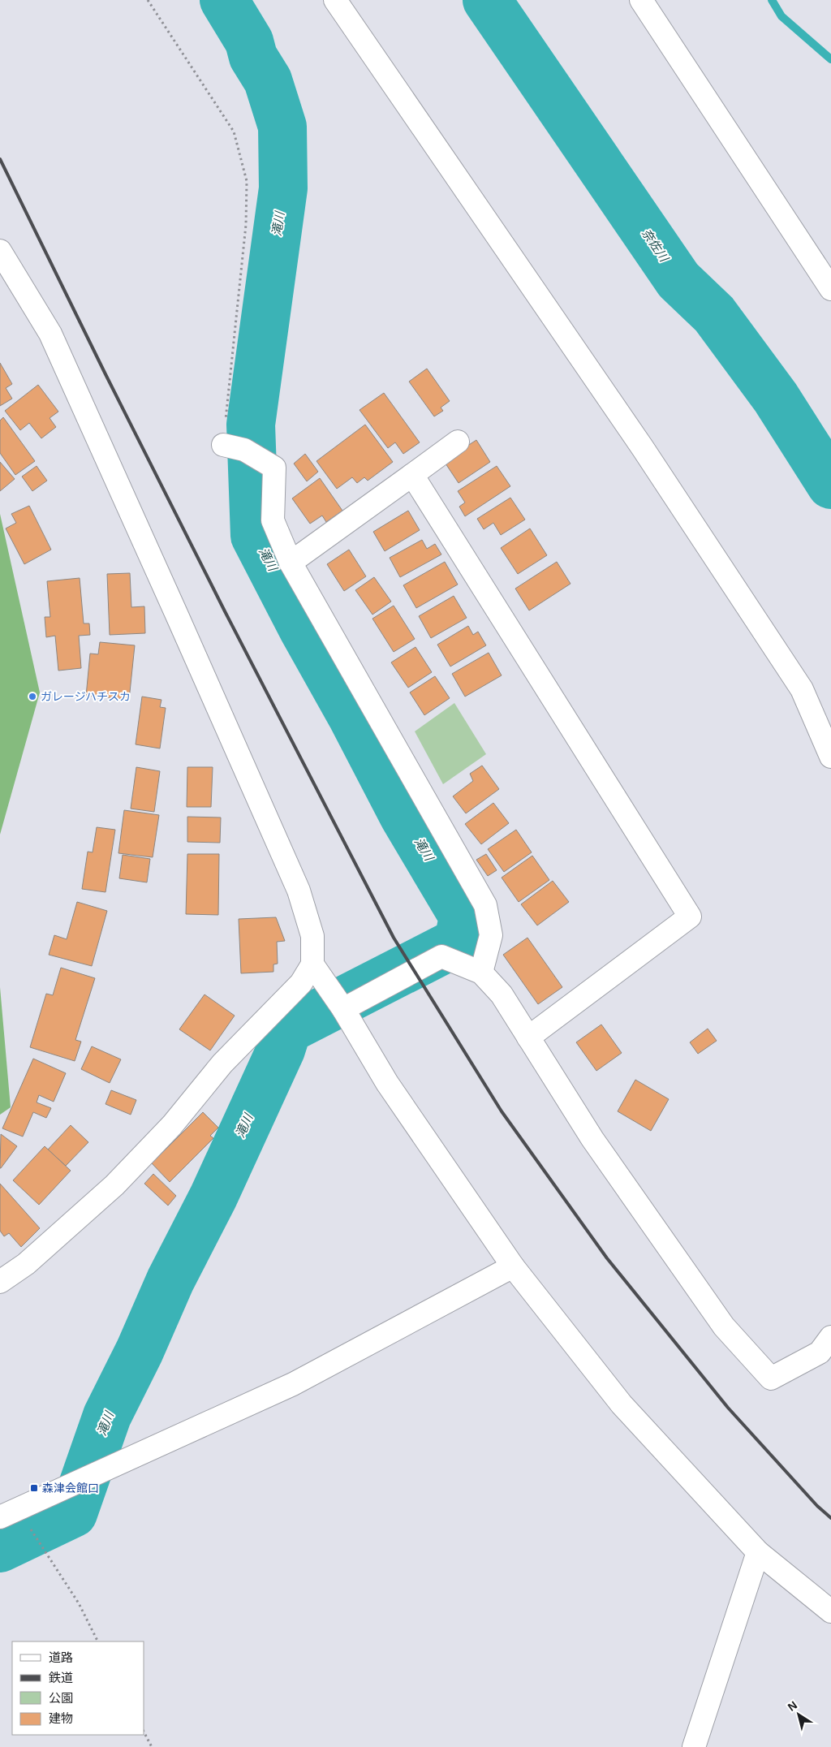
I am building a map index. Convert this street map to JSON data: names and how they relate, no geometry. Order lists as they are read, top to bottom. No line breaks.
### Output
{"water":["滝川","奈佐川"],"places":{"other":["ガレージハチスカ"],"transit":["森津会館口"]},"legend":["道路","鉄道","公園","建物"],"north":"top left"}
